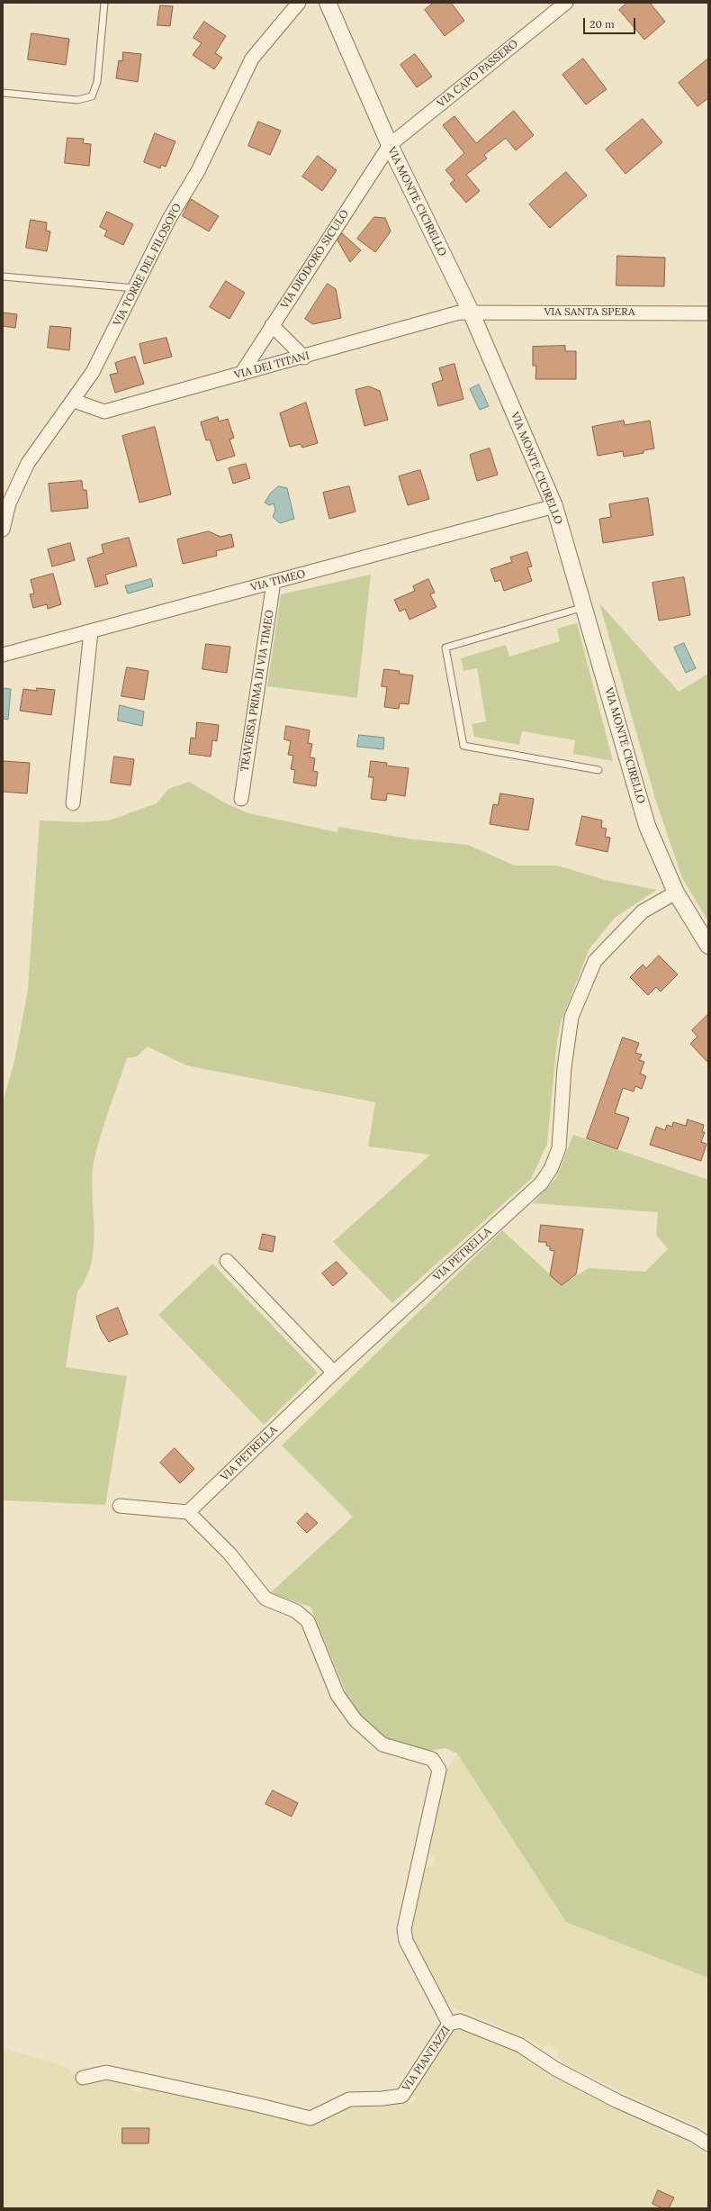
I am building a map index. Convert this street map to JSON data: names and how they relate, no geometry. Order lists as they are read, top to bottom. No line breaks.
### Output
{"streets":{"street":["VIA CAPO PASSERO","VIA MONTE CICIRELLO","VIA DIODORO SICULO","VIA TORRE DEL FILOSOFO","VIA SANTA SPERA","VIA DEI TITANI","VIA TIMEO","TRAVERSA PRIMA DI VIA TIMEO","VIA PETRELLA","VIA PIANTAZZI"]},"crossings":[["VIA CAPO PASSERO","VIA MONTE CICIRELLO"],["VIA CAPO PASSERO","VIA DIODORO SICULO"],["VIA MONTE CICIRELLO","VIA DIODORO SICULO"],["VIA MONTE CICIRELLO","VIA SANTA SPERA"],["VIA MONTE CICIRELLO","VIA DEI TITANI"],["VIA MONTE CICIRELLO","VIA TIMEO"],["VIA MONTE CICIRELLO","VIA PETRELLA"],["VIA DIODORO SICULO","VIA DEI TITANI"],["VIA TORRE DEL FILOSOFO","VIA DEI TITANI"],["VIA SANTA SPERA","VIA DEI TITANI"],["VIA TIMEO","TRAVERSA PRIMA DI VIA TIMEO"]],"scale_bar":"20 m"}
